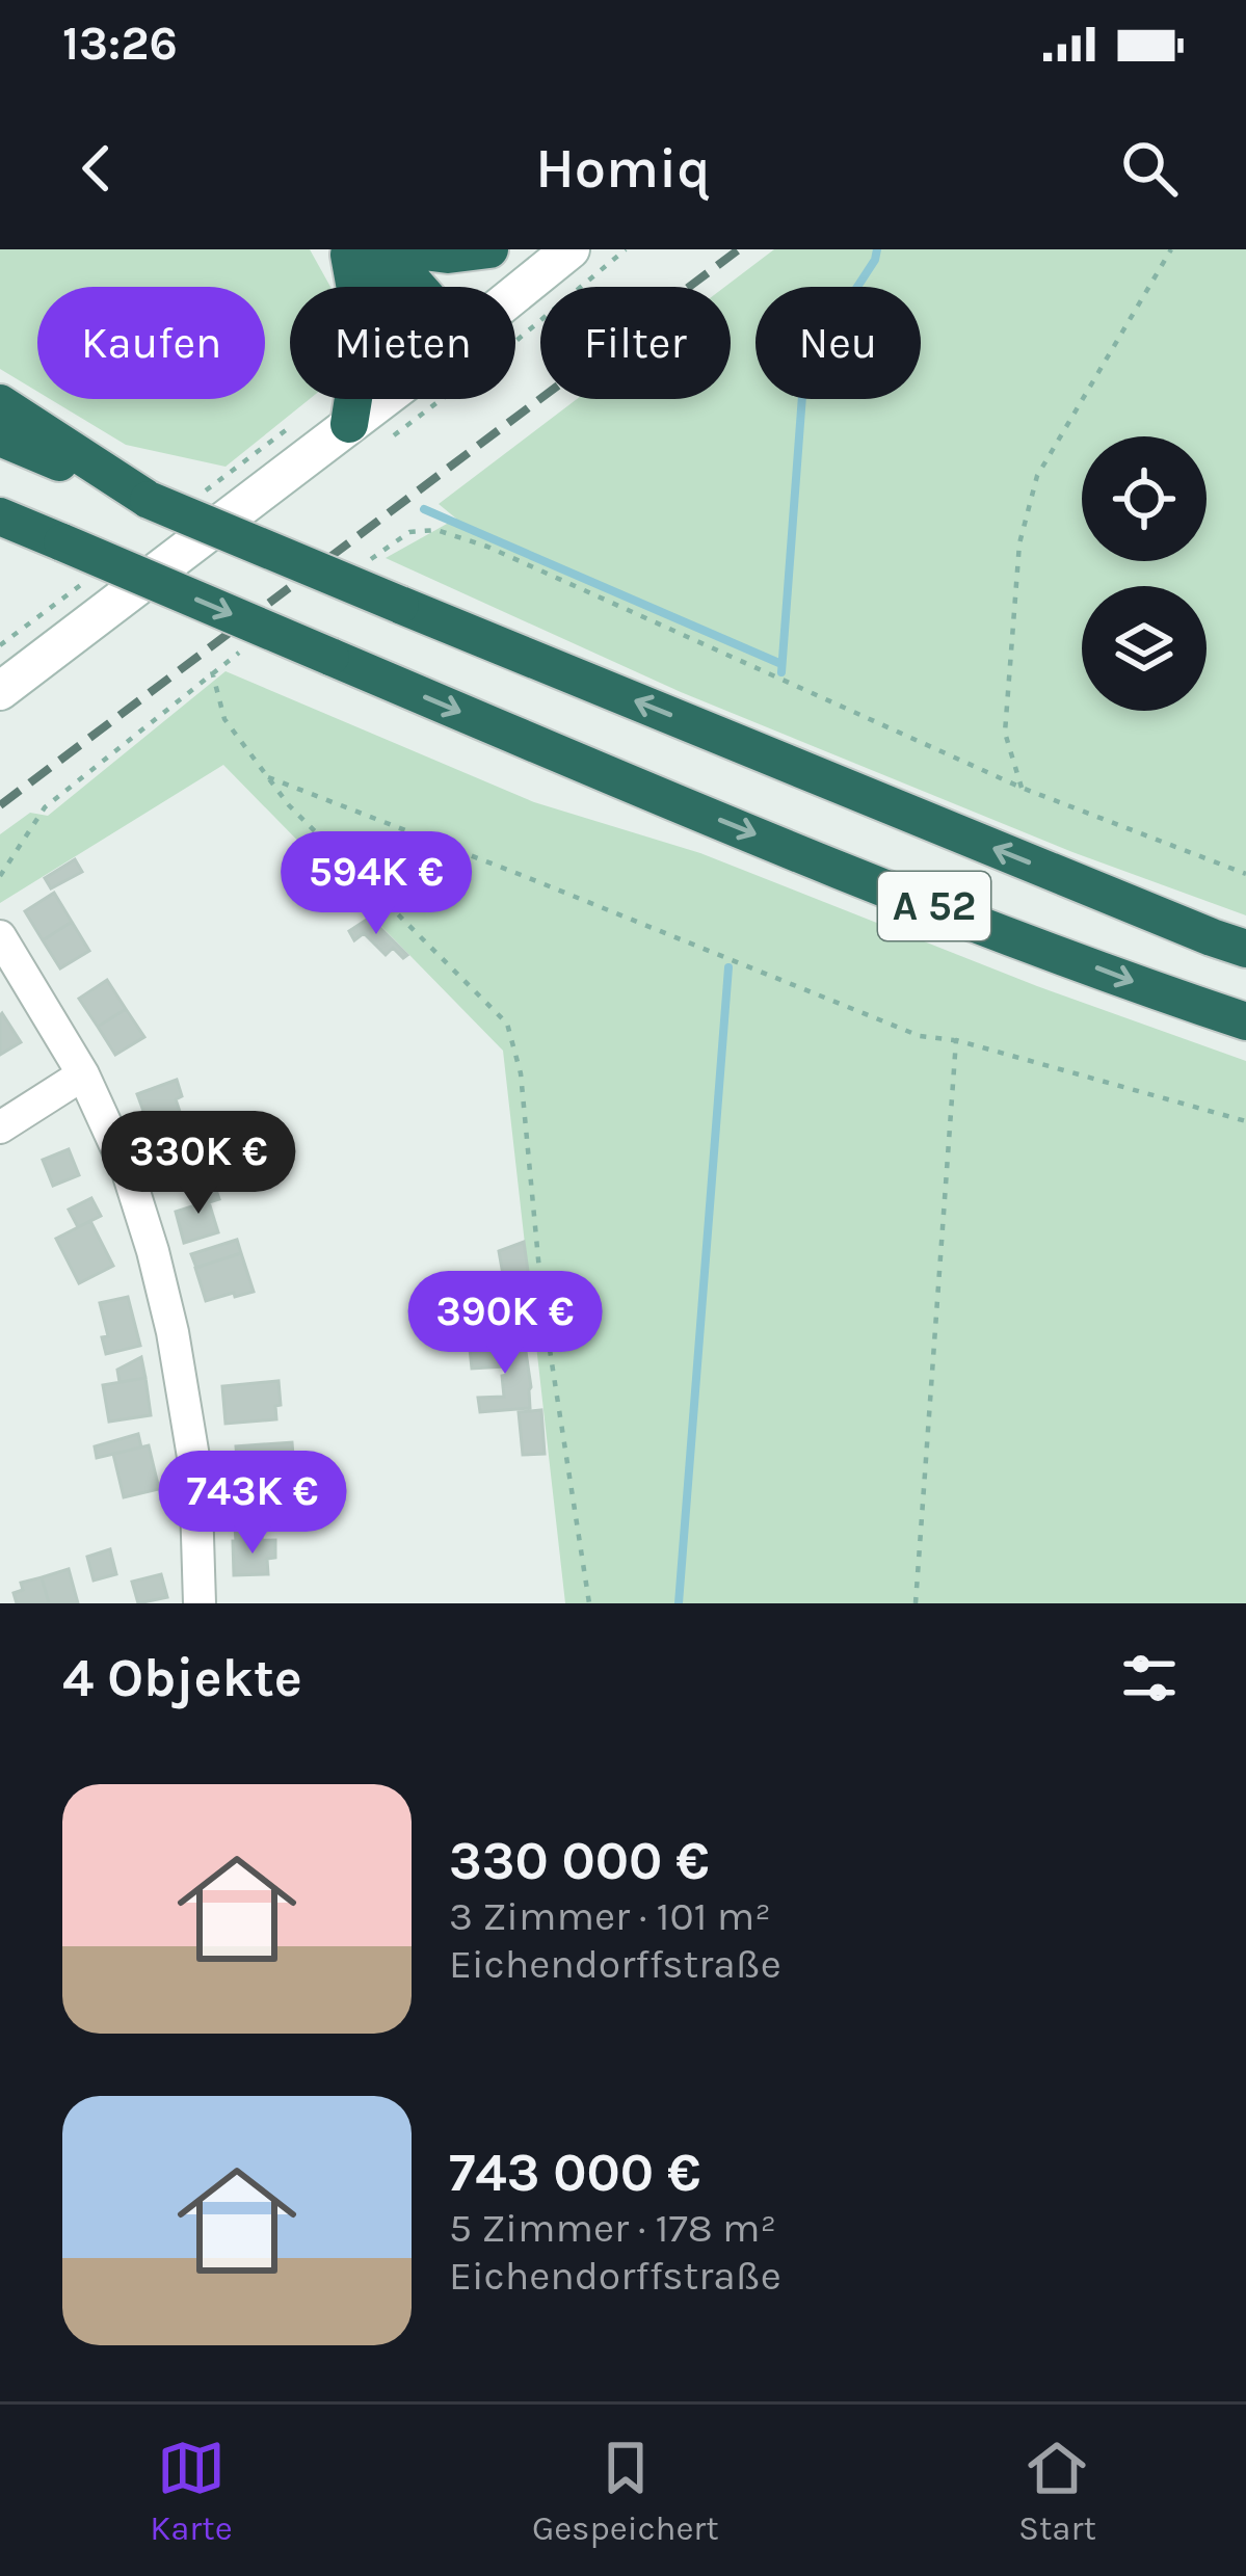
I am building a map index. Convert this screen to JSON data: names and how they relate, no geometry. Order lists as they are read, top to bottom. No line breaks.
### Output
{"streets":{"highway":["A 52"]},"page":{"status":"13:26","header":"Homiq","chip":["Kaufen","Mieten","Filter","Neu"],"price":["594K €","330K €","390K €","743K €"],"heading":"4 Objekte","list":[{"name":"330 000 €","note":"3 Zimmer · 101 m² · Eichendorffstraße"},{"name":"743 000 €","note":"5 Zimmer · 178 m² · Eichendorffstraße"}],"tabs":["Karte","Gespeichert","Start"]}}
